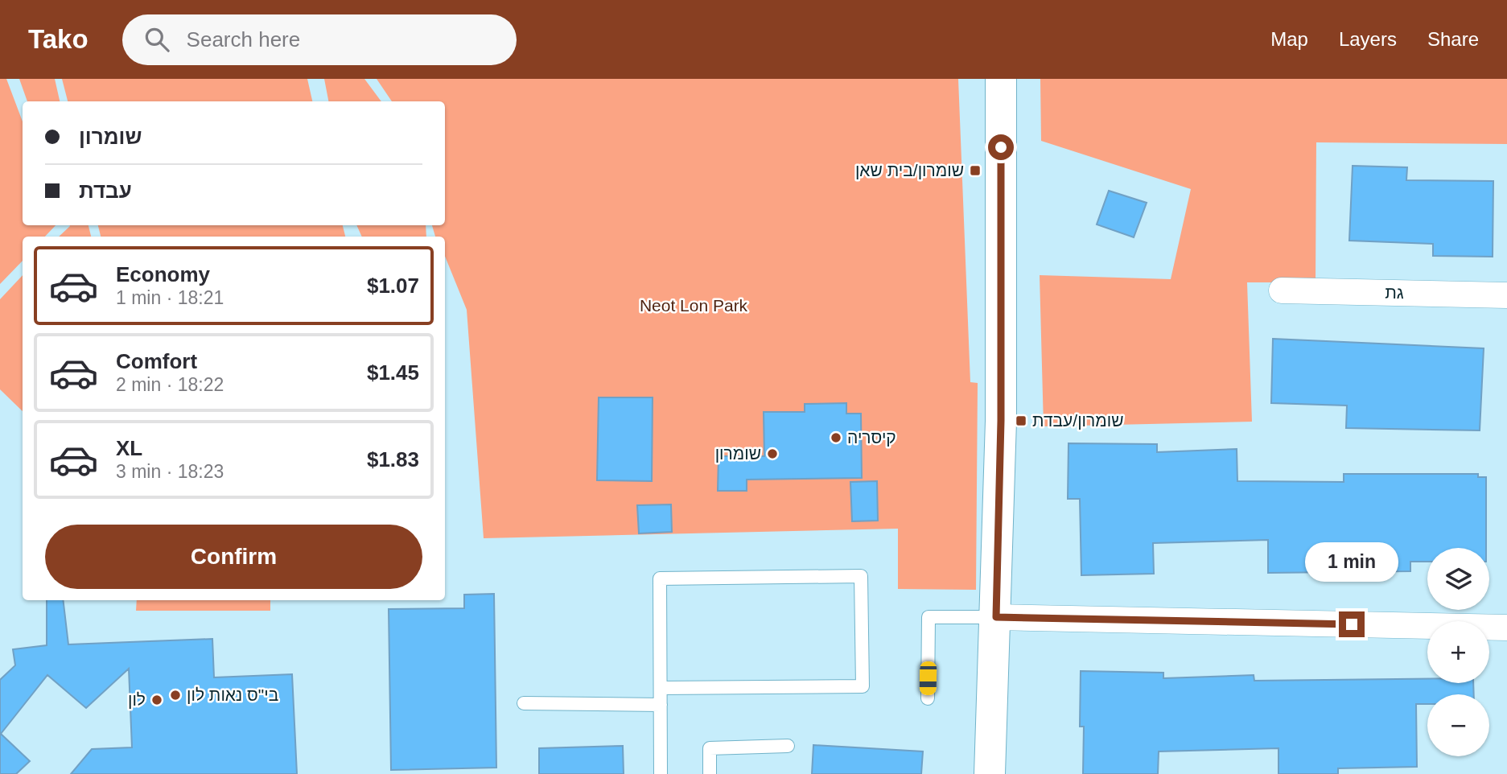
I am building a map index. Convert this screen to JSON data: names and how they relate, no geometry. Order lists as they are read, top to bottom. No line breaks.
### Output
{"streets":{"street":["גת"]},"parks":["Neot Lon Park"],"places":{"transit":["שומרון/בית שאן","שומרון/עבדת"],"other":["קיסריה","שומרון","בי\"ס נאות לון","לון"]},"page":{"header":"Tako","search":"Search here","nav":["Map","Layers","Share"],"banner":["שומרון","עבדת"],"list":[{"name":"Economy","note":"1 min · 18:21","value":"$1.07"},{"name":"Comfort","note":"2 min · 18:22","value":"$1.45"},{"name":"XL","note":"3 min · 18:23","value":"$1.83"}],"buttons":"Confirm","bubble":"1 min","map_buttons":["+","−"]}}
